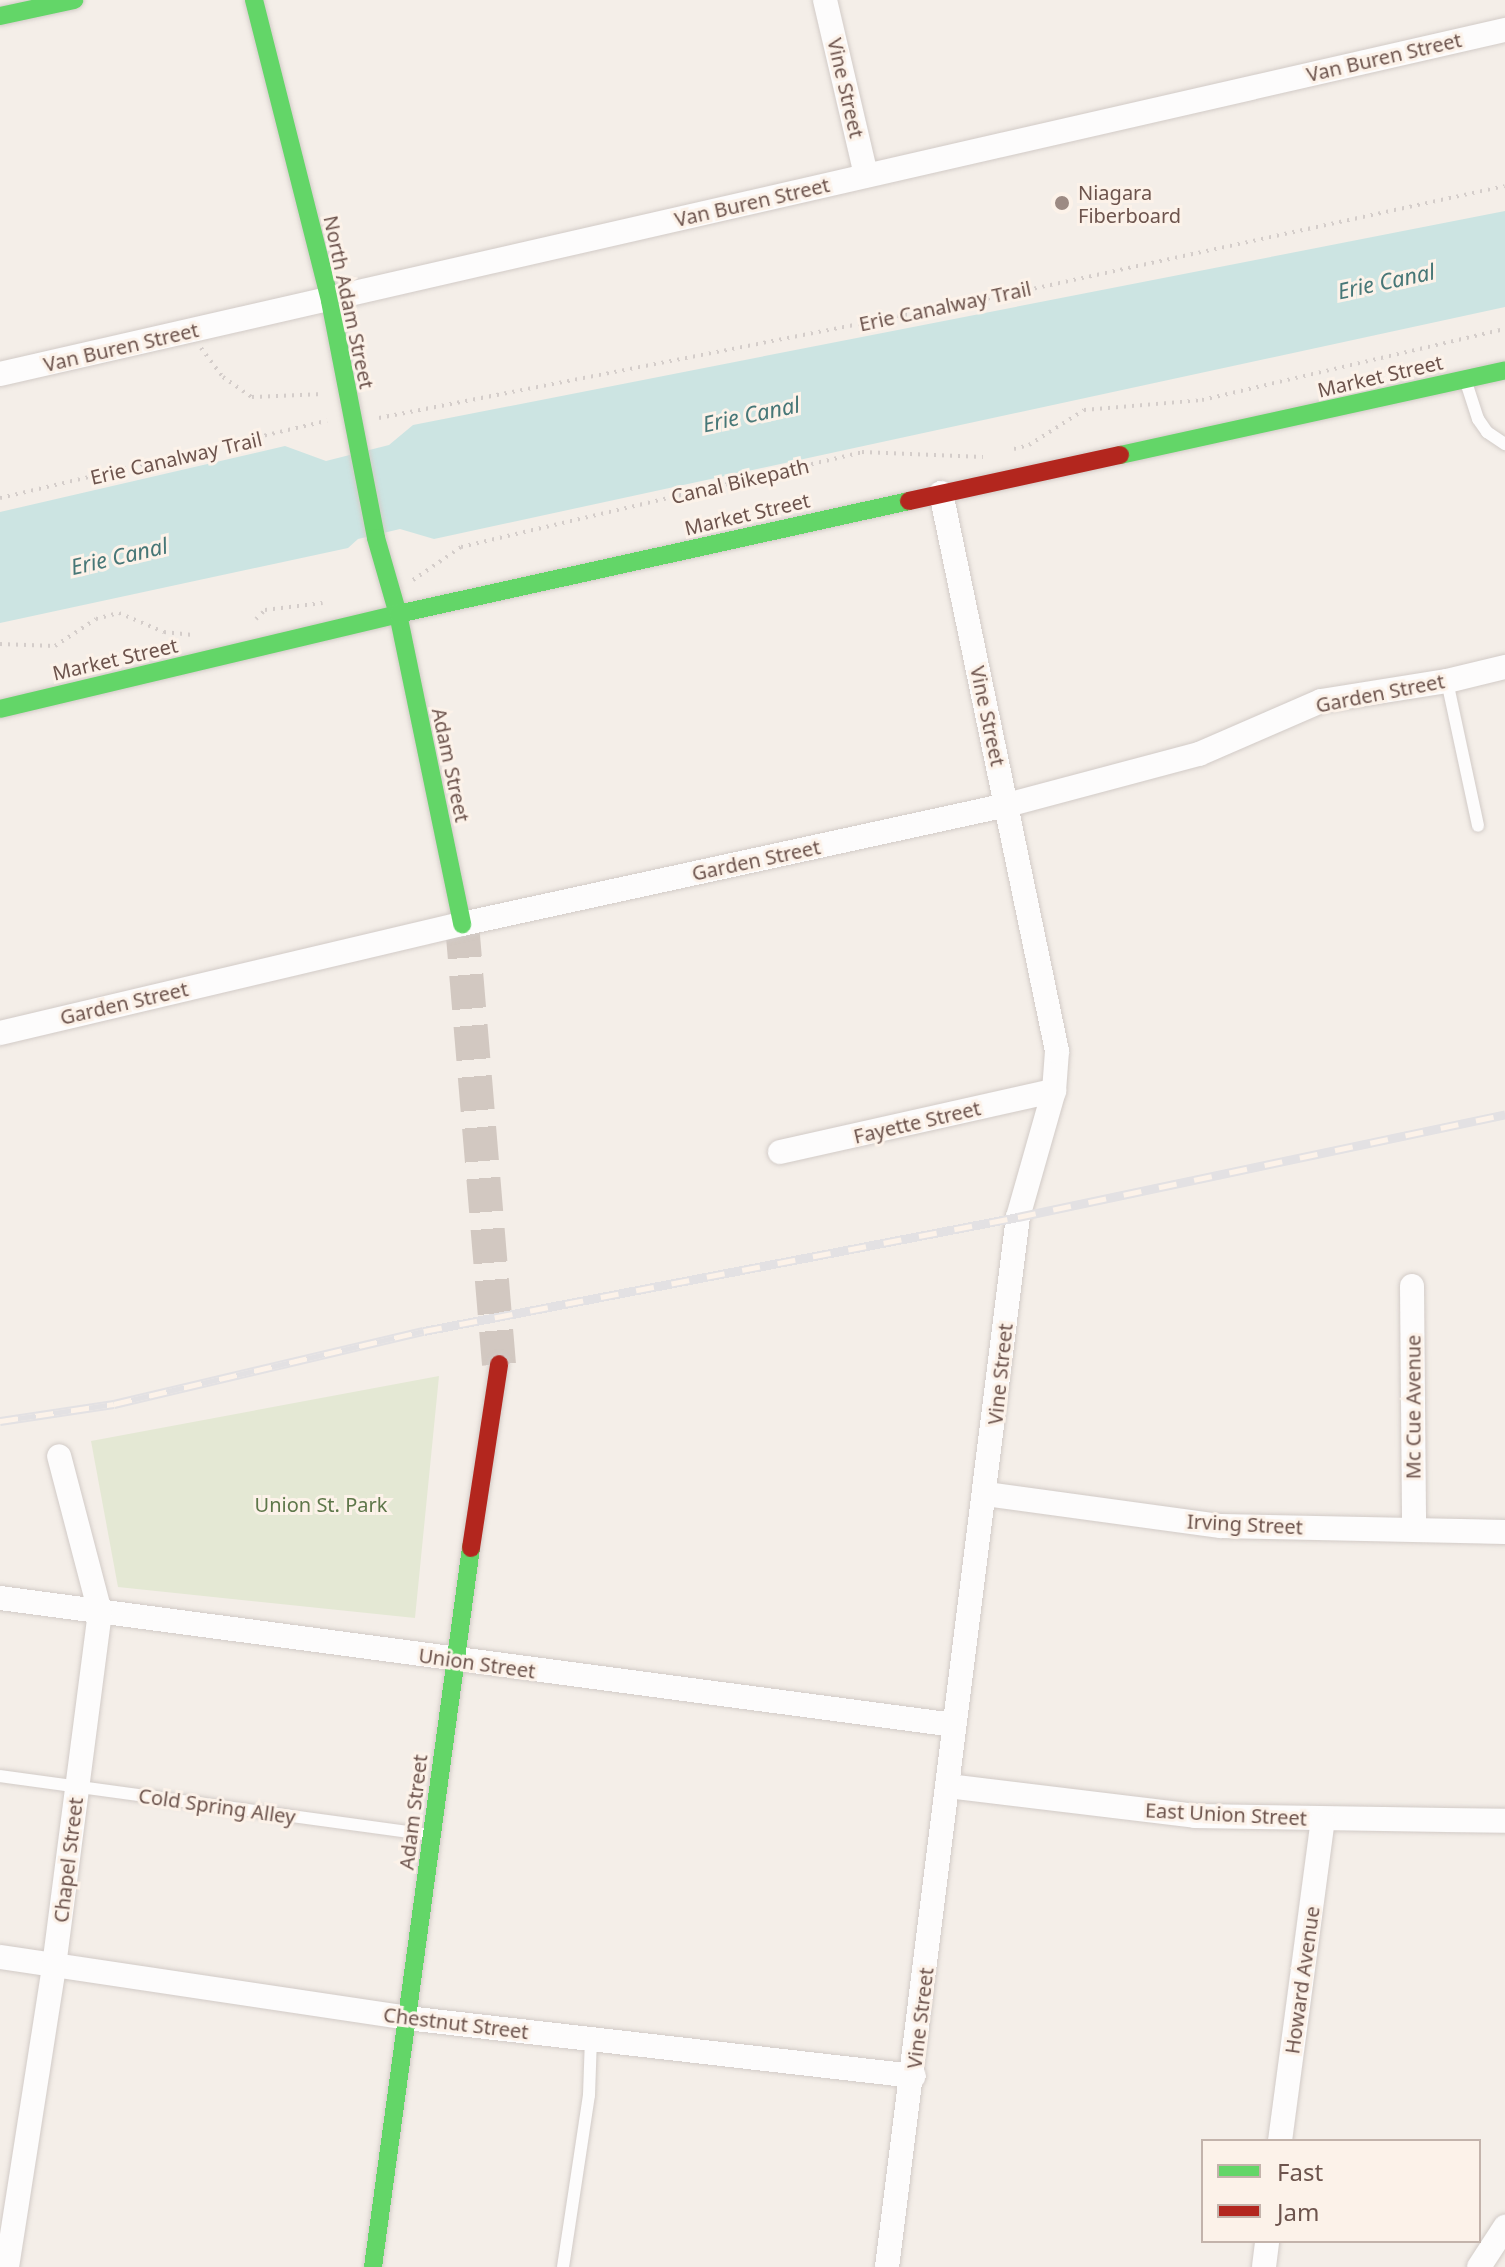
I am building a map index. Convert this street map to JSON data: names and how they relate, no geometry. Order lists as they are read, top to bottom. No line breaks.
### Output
{"streets":{"street":["Van Buren Street","Vine Street","North Adam Street","Market Street","Garden Street","Adam Street","Fayette Street","Mc Cue Avenue","Irving Street","Union Street","East Union Street","Chapel Street","Howard Avenue","Chestnut Street"],"lane":["Cold Spring Alley"],"path":["Erie Canalway Trail","Canal Bikepath"]},"crossings":[["Van Buren Street","Vine Street"],["Van Buren Street","North Adam Street"],["Vine Street","Market Street"],["Vine Street","Garden Street"],["Vine Street","Fayette Street"],["Vine Street","Irving Street"],["Vine Street","Union Street"],["Vine Street","East Union Street"],["Vine Street","Chestnut Street"],["North Adam Street","Erie Canalway Trail"],["North Adam Street","Market Street"],["North Adam Street","Canal Bikepath"],["North Adam Street","Adam Street"],["Market Street","Adam Street"],["Garden Street","Adam Street"],["Adam Street","Union Street"],["Adam Street","Cold Spring Alley"],["Adam Street","Chestnut Street"],["Mc Cue Avenue","Irving Street"],["Union Street","Chapel Street"],["Cold Spring Alley","Chapel Street"],["East Union Street","Howard Avenue"],["Chapel Street","Chestnut Street"]],"water":["Erie Canal"],"parks":["Union St. Park"],"places":["Niagara Fiberboard"],"legend":["Fast","Jam"]}
